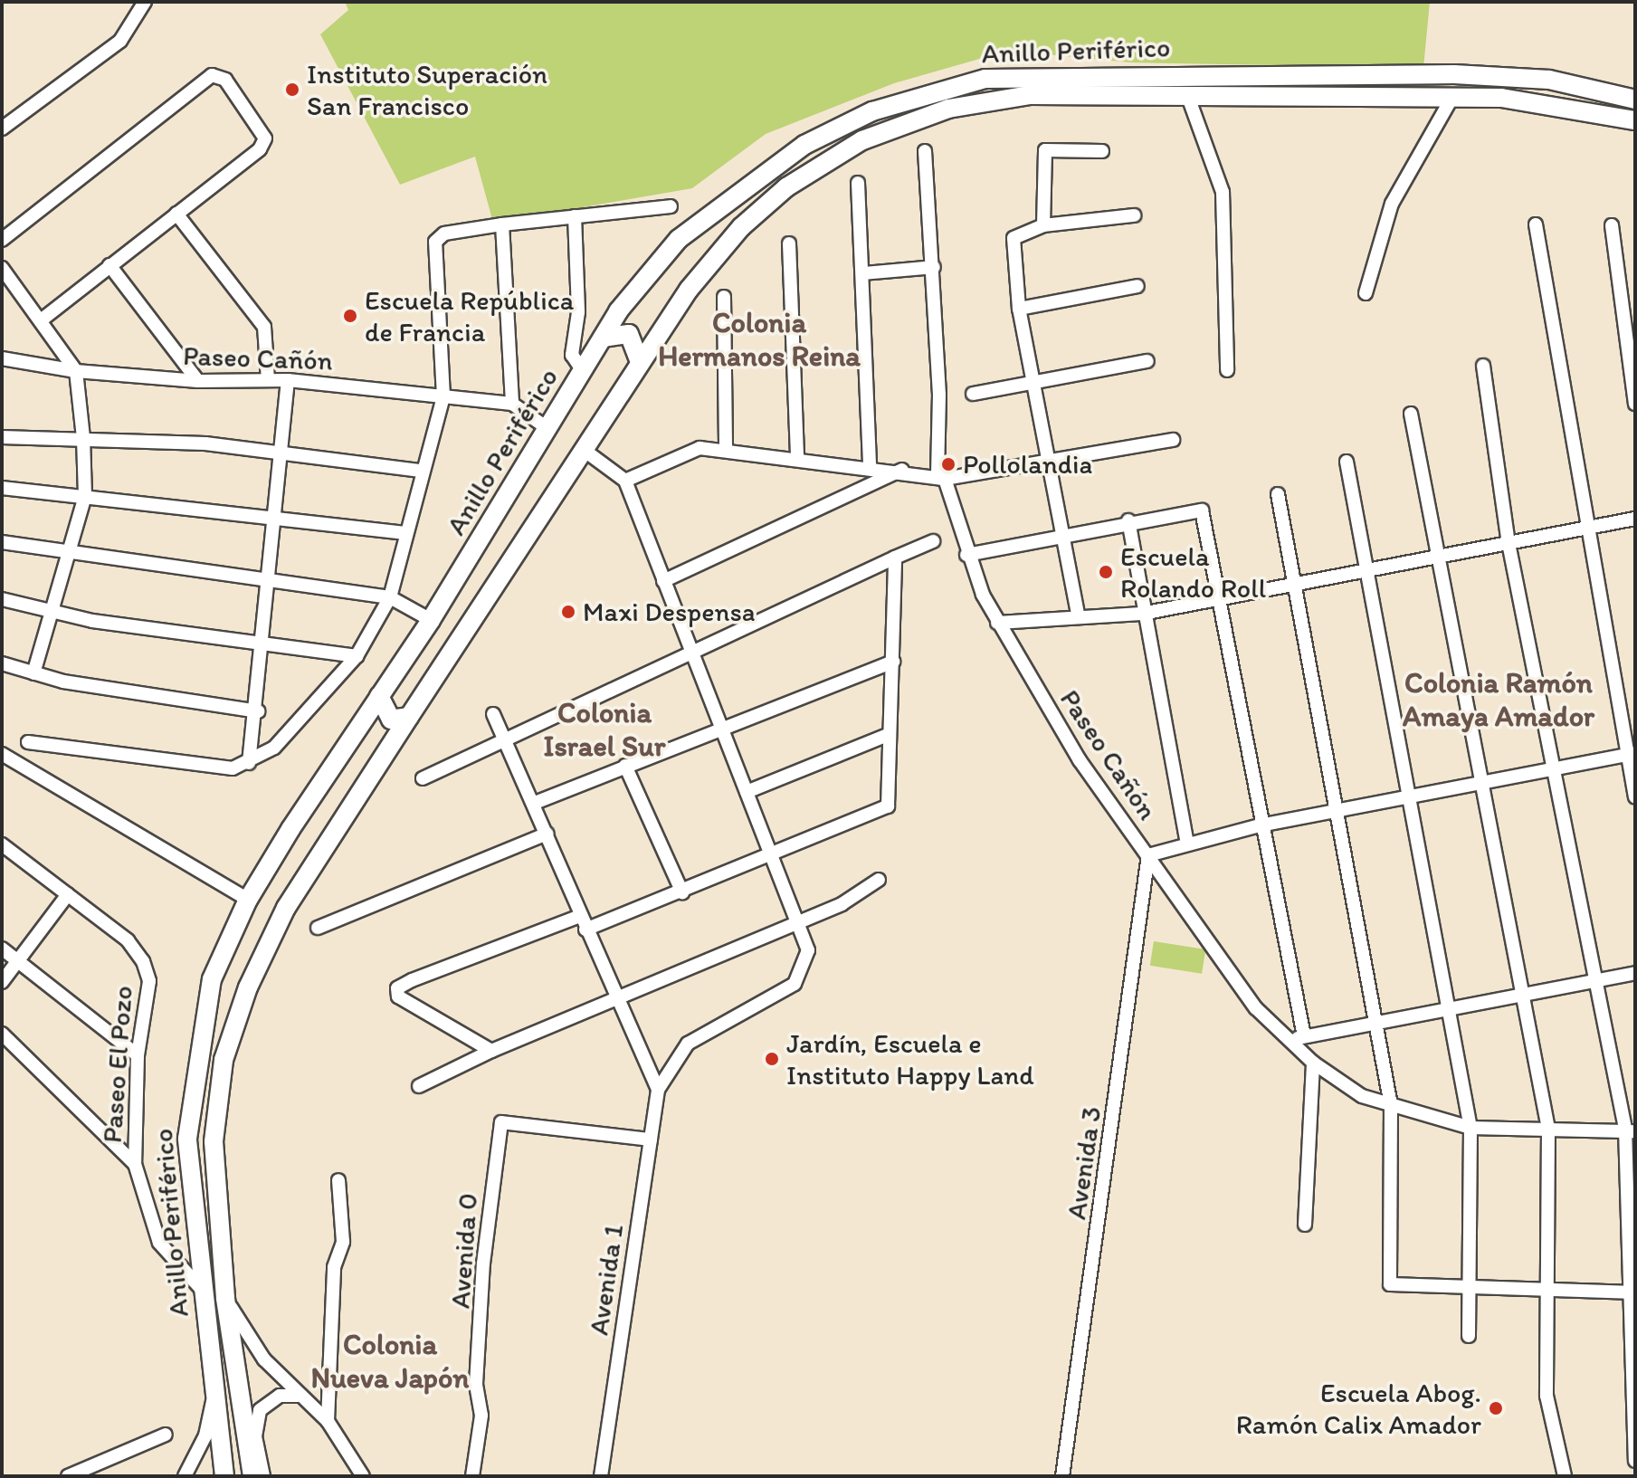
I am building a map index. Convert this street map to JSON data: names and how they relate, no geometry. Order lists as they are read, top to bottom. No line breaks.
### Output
{"streets":{"highway":["Anillo Periférico"],"street":["Paseo Cañón","Paseo El Pozo","Avenida 3","Avenida 0","Avenida 1"]},"crossings":[["Anillo Periférico","Paseo Cañón"],["Anillo Periférico","Paseo El Pozo"],["Paseo Cañón","Avenida 3"],["Avenida 0","Avenida 1"]],"districts":["Colonia Hermanos Reina","Colonia Ramón Amaya Amador","Colonia Israel Sur","Colonia Nueva Japón"],"places":["Instituto Superación San Francisco","Escuela República de Francia","Pollolandia","Escuela Rolando Roll","Maxi Despensa","Jardín, Escuela e Instituto Happy Land","Escuela Abog. Ramón Calix Amador"]}
